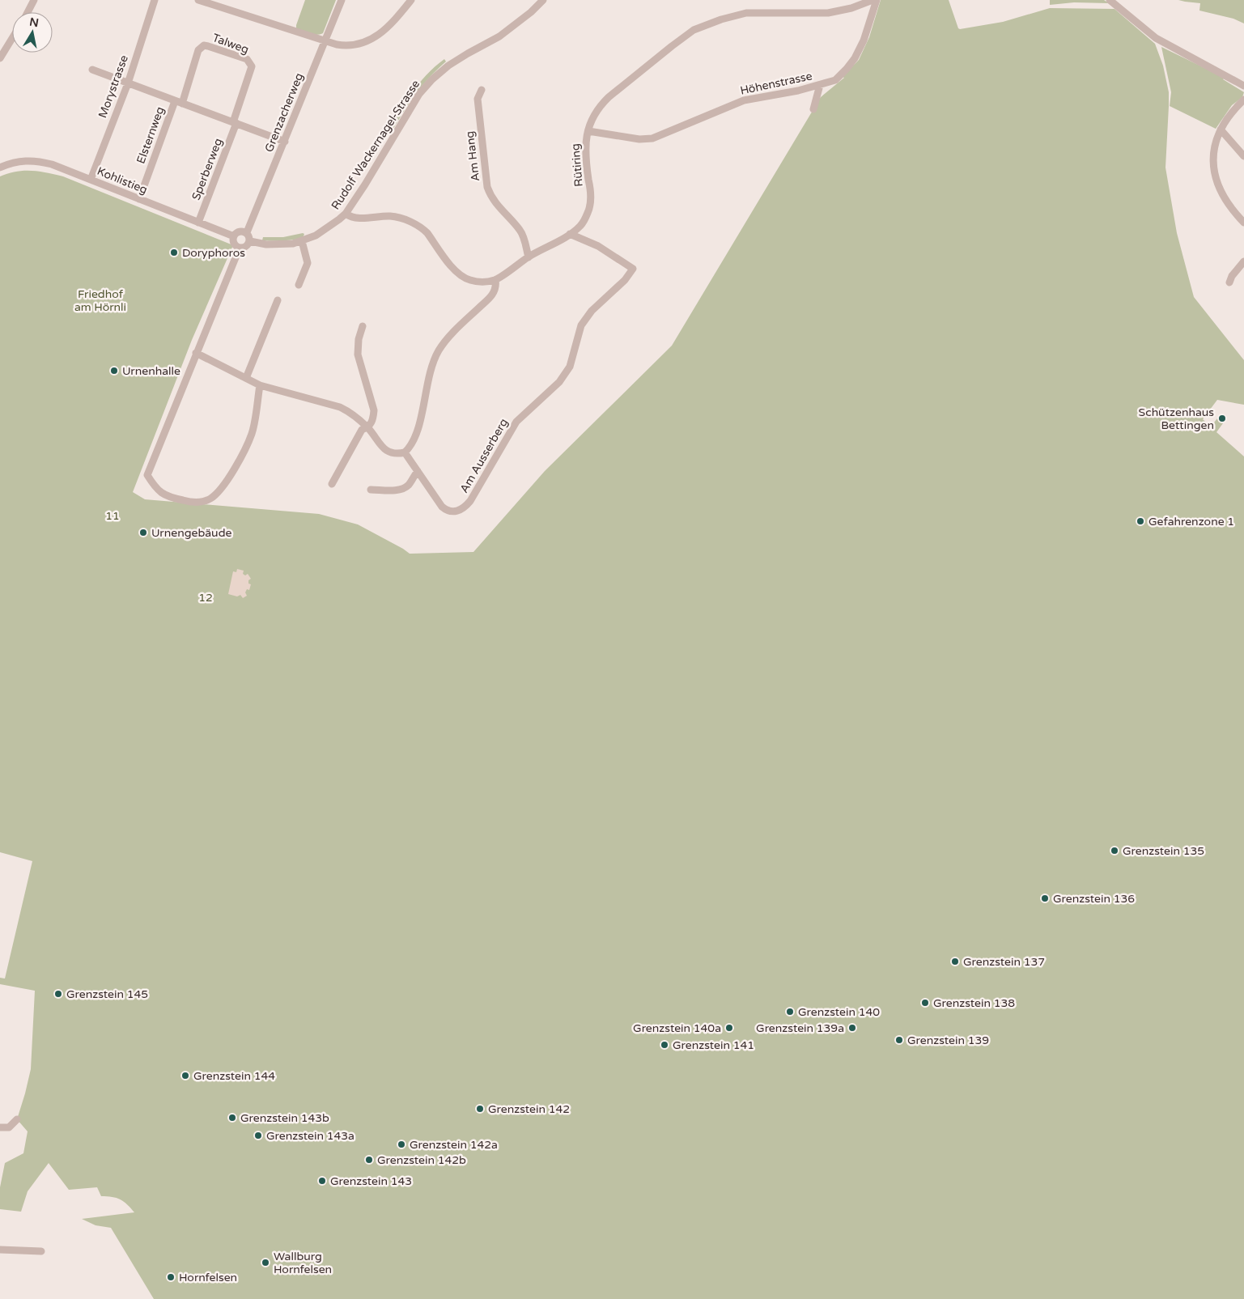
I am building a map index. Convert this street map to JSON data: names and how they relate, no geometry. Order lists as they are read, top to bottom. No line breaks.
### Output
{"streets":{"street":["Talweg","Höhenstrasse","Morystrasse","Grenzacherweg","Elsternweg","Rudolf Wackernagel-Strasse","Am Hang","Rütiring","Sperberweg","Kohlistieg","Am Ausserberg"]},"crossings":[["Talweg","Elsternweg"],["Talweg","Sperberweg"],["Höhenstrasse","Rütiring"],["Morystrasse","Kohlistieg"],["Grenzacherweg","Rudolf Wackernagel-Strasse"],["Grenzacherweg","Kohlistieg"],["Elsternweg","Kohlistieg"],["Rudolf Wackernagel-Strasse","Kohlistieg"],["Am Hang","Rütiring"],["Rütiring","Am Ausserberg"],["Sperberweg","Kohlistieg"]],"parks":["Friedhof am Hörnli","11","12"],"places":["Doryphoros","Urnenhalle","Schützenhaus Bettingen","Gefahrenzone 1","Urnengebäude","Grenzstein 135","Grenzstein 136","Grenzstein 137","Grenzstein 145","Grenzstein 138","Grenzstein 140","Grenzstein 140a","Grenzstein 139a","Grenzstein 139","Grenzstein 141","Grenzstein 144","Grenzstein 142","Grenzstein 143b","Grenzstein 143a","Grenzstein 142a","Grenzstein 142b","Grenzstein 143","Wallburg Hornfelsen","Hornfelsen"],"north":"top"}
